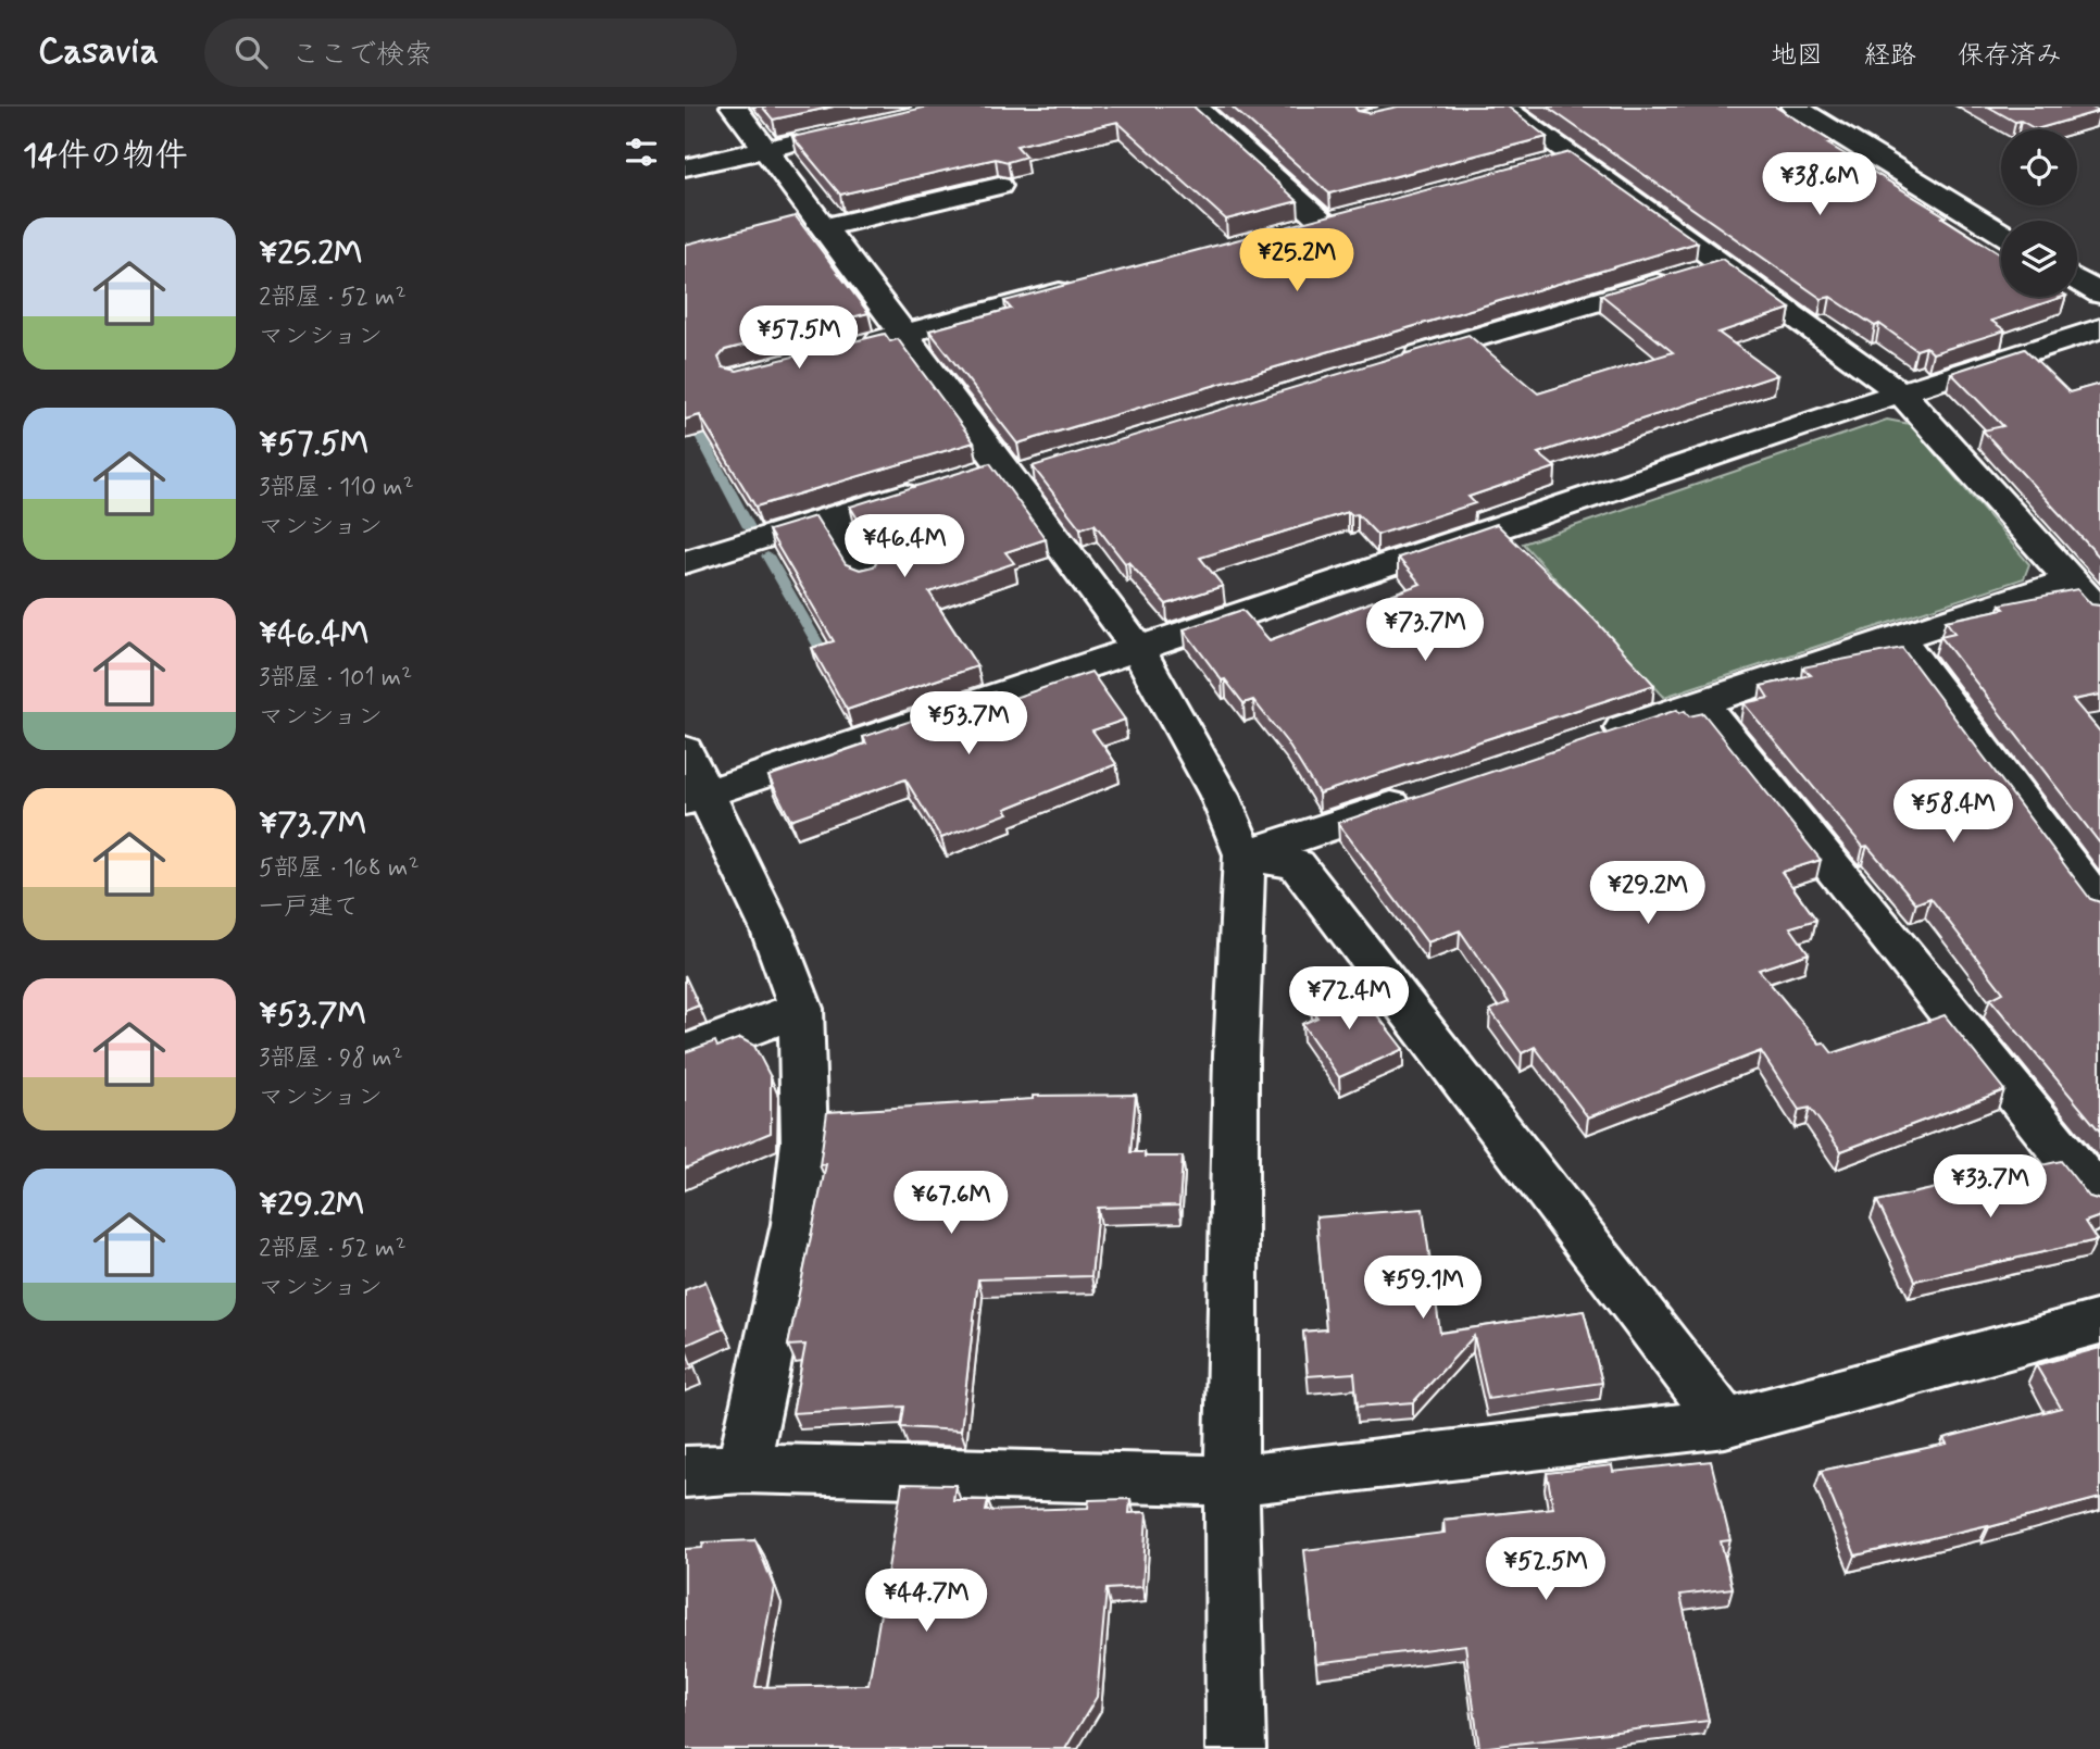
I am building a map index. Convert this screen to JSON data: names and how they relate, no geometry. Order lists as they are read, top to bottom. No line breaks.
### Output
{"page":{"header":"Casavia","search":"ここで検索","nav":["地図","経路","保存済み"],"heading":"14件の物件","price":["¥38.6M","¥25.2M","¥57.5M","¥46.4M","¥73.7M","¥53.7M","¥58.4M","¥29.2M","¥72.4M","¥33.7M","¥67.6M","¥59.1M","¥52.5M","¥44.7M"],"list":[{"name":"¥25.2M","note":"2部屋 · 52 m² · マンション"},{"name":"¥57.5M","note":"3部屋 · 110 m² · マンション"},{"name":"¥46.4M","note":"3部屋 · 101 m² · マンション"},{"name":"¥73.7M","note":"5部屋 · 168 m² · 一戸建て"},{"name":"¥53.7M","note":"3部屋 · 98 m² · マンション"},{"name":"¥29.2M","note":"2部屋 · 52 m² · マンション"}]}}
